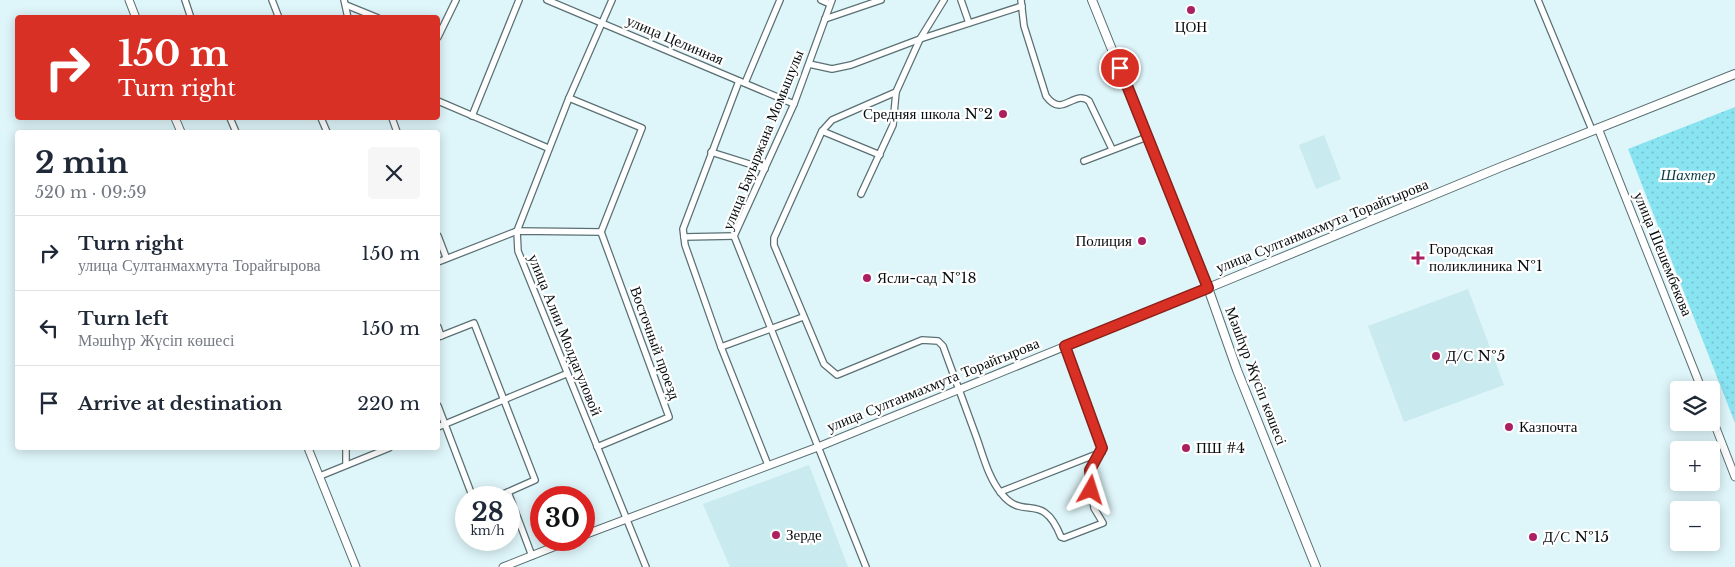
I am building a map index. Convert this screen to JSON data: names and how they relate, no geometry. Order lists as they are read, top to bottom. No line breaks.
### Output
{"streets":{"main road":["улица Султанмахмута Торайгырова","Мәшһүр Жүсіп көшесі"],"street":["улица Целинная","улица Бауыржана Момышулы","улица Шешембекова","улица Алии Молдагуловой","Восточный проезд"]},"crossings":[["улица Целинная","улица Бауыржана Момышулы"],["улица Целинная","улица Алии Молдагуловой"],["улица Бауыржана Момышулы","улица Султанмахмута Торайгырова"],["улица Султанмахмута Торайгырова","улица Шешембекова"],["улица Султанмахмута Торайгырова","улица Алии Молдагуловой"],["улица Султанмахмута Торайгырова","Мәшһүр Жүсіп көшесі"],["улица Алии Молдагуловой","Восточный проезд"]],"parks":["Шахтер"],"places":{"other":["ЦОН","Средняя школа №2","Полиция","Ясли-сад №18","Д/С №5","Казпочта","ПШ #4","Зерде","Д/С №15"],"health":["Городская поликлиника №1"]},"page":{"turn":["150 m","Turn right"],"heading":["2 min","520 m · 09:59"],"list":[{"name":"Turn right","note":"улица Султанмахмута Торайгырова","value":"150 m"},{"name":"Turn left","note":"Мәшһүр Жүсіп көшесі","value":"150 m"},{"name":"Arrive at destination","value":"220 m"}],"map_buttons":["+","−"],"speed":"28 km/h","limit":"30"}}
